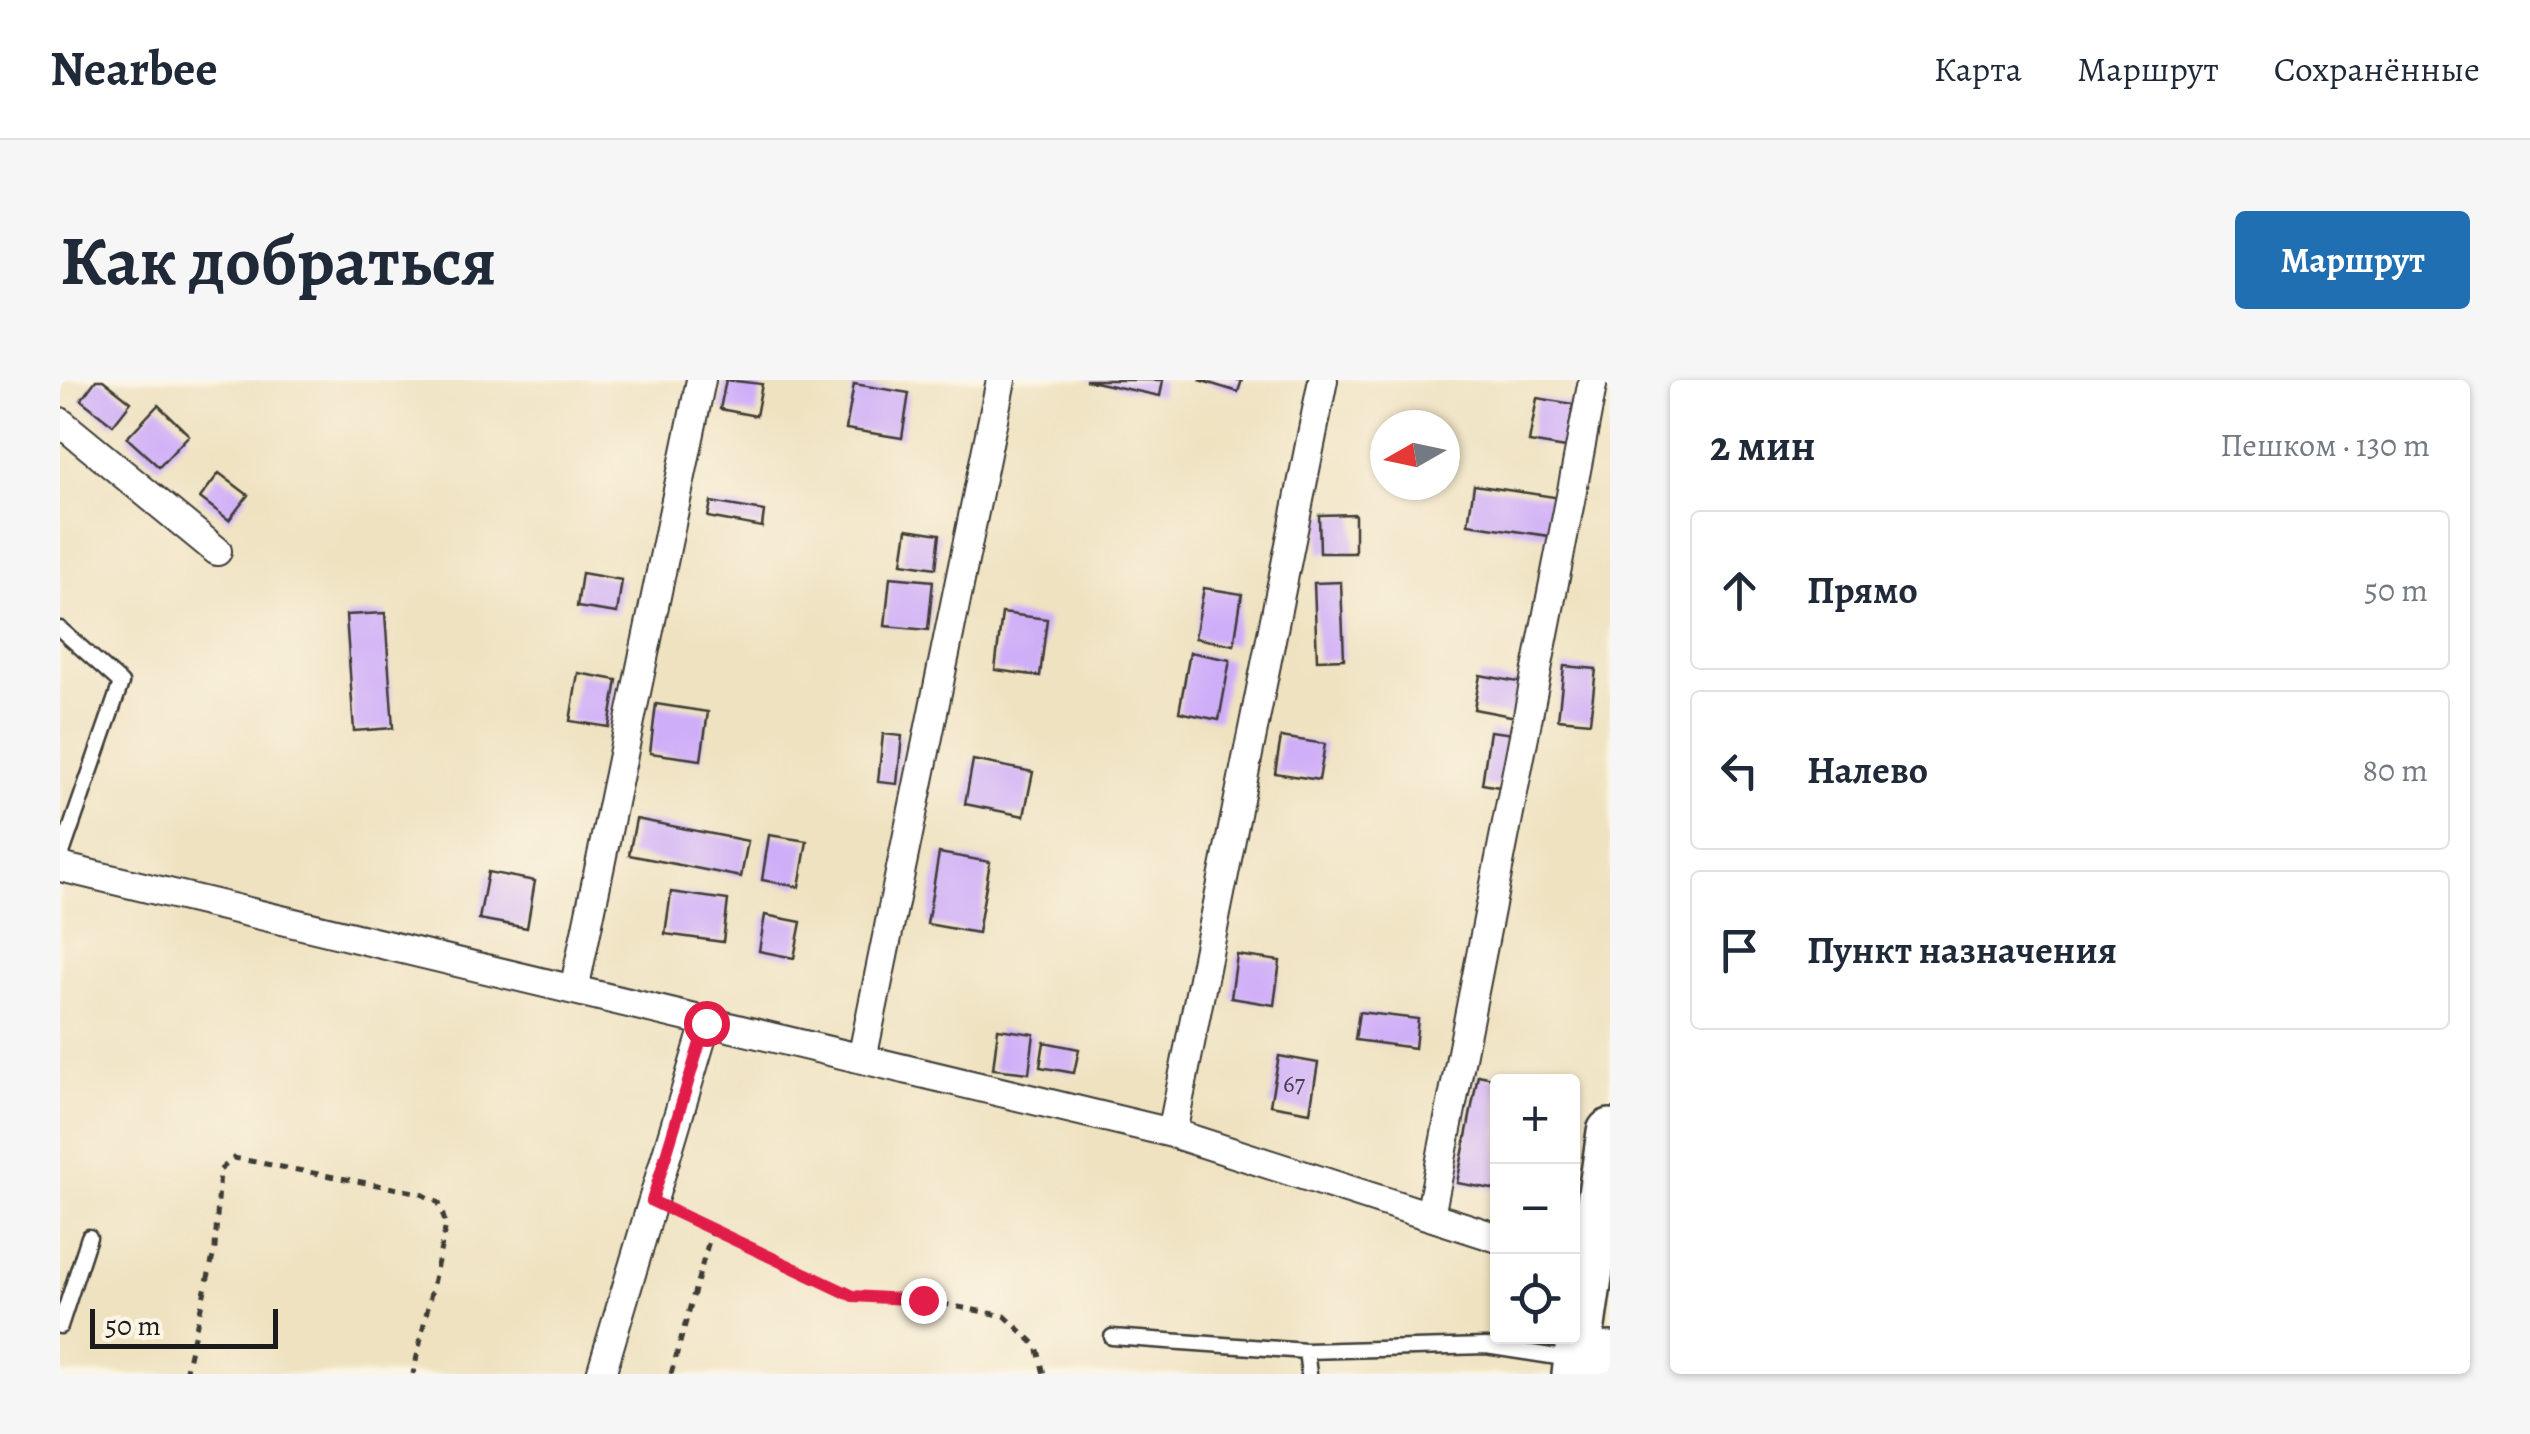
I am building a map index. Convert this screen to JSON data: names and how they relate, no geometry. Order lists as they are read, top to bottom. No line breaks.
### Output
{"house_numbers":["67"],"scale_bar":"50 m","north":"left","page":{"header":"Nearbee","nav":["Карта","Маршрут","Сохранённые"],"buttons":"Маршрут","title":"Как добраться","heading":["2 мин","Пешком · 130 m"],"list":[["Прямо","50 m"],["Налево","80 m"],"Пункт назначения"],"map_buttons":["+","−"],"scale":"50 m"}}
